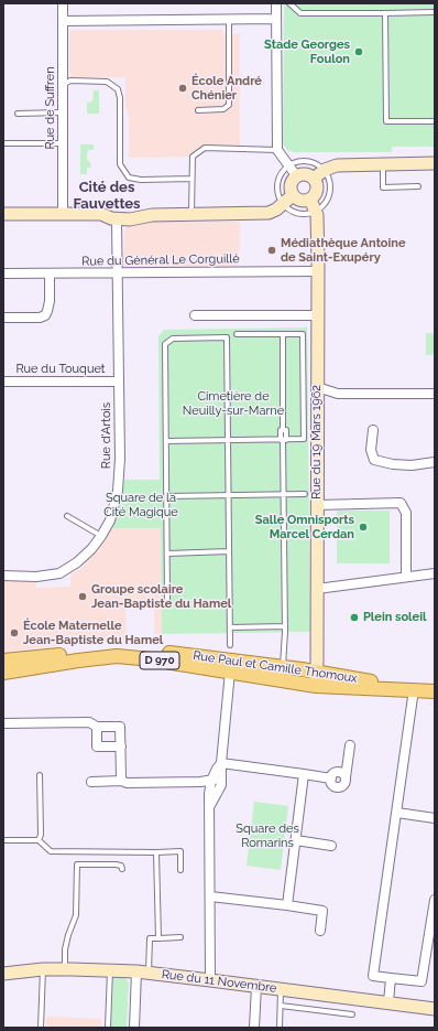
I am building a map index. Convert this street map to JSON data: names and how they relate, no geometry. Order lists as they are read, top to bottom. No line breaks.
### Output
{"streets":{"main road":["D 970","Rue Paul et Camille Thomoux"],"street":["Rue de Suffren","Rue du Général Le Corguillé","Rue du Touquet","Rue d'Artois","Rue du 19 Mars 1962","Rue du 11 Novembre"]},"crossings":[["Rue du Général Le Corguillé","Rue d'Artois"],["Rue du Général Le Corguillé","Rue du 19 Mars 1962"],["Rue du Touquet","Rue d'Artois"],["Rue du 19 Mars 1962","Rue Paul et Camille Thomoux"]],"districts":["Cité des Fauvettes"],"parks":["Cimetière de Neuilly-sur-Marne","Square de la Cité Magique","Square des Romarins"],"places":["Stade Georges Foulon","École André Chénier","Médiathèque Antoine de Saint-Exupéry","Salle Omnisports Marcel Cerdan","Groupe scolaire Jean-Baptiste du Hamel","Plein soleil","École Maternelle Jean-Baptiste du Hamel"]}
